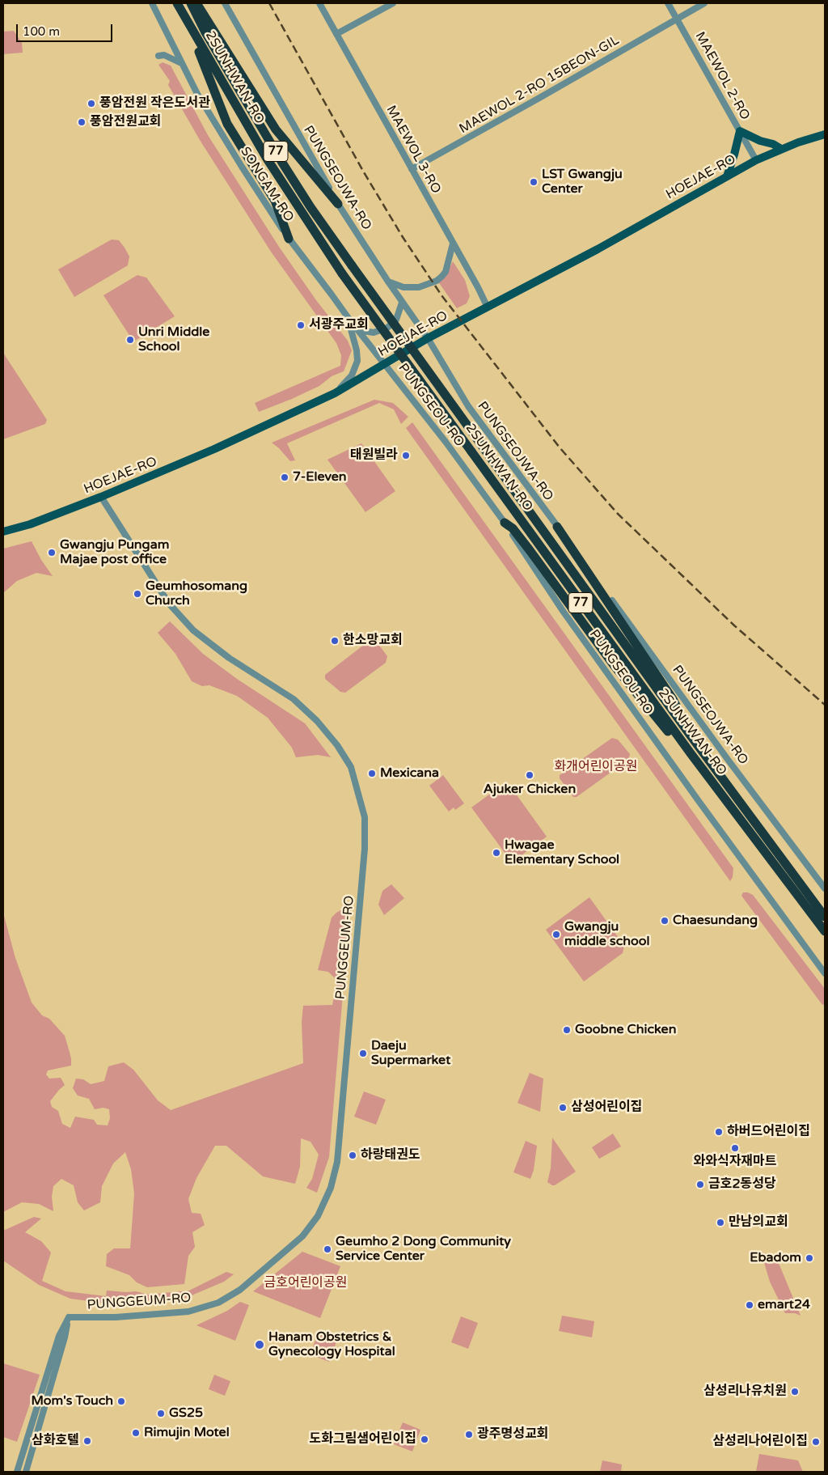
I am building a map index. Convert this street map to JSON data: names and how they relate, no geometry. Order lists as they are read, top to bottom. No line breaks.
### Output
{"streets":{"highway":["2SUNHWAN-RO","77"],"main road":["HOEJAE-RO"],"street":["MAEWOL 2-RO","MAEWOL 2-RO 15BEON-GIL","MAEWOL 3-RO","PUNGSEOJWA-RO","SONGAM-RO","PUNGSEOU-RO","PUNGGEUM-RO"]},"crossings":[["MAEWOL 2-RO","MAEWOL 2-RO 15BEON-GIL"],["MAEWOL 2-RO","HOEJAE-RO"],["MAEWOL 2-RO 15BEON-GIL","MAEWOL 3-RO"],["MAEWOL 3-RO","HOEJAE-RO"],["HOEJAE-RO","PUNGSEOJWA-RO"],["HOEJAE-RO","SONGAM-RO"],["HOEJAE-RO","PUNGSEOU-RO"],["HOEJAE-RO","PUNGGEUM-RO"],["SONGAM-RO","PUNGSEOU-RO"]],"parks":["화개어린이공원","금호어린이공원"],"places":["풍암전원 작은도서관","풍암전원교회","LST Gwangju Center","서광주교회","Unri Middle School","태원빌라","7-Eleven","Gwangju Pungam Majae post office","Geumhosomang Church","한소망교회","Mexicana","Ajuker Chicken","Hwagae Elementary School","Chaesundang","Gwangju middle school","Goobne Chicken","Daeju Supermarket","삼성어린이집","하버드어린이집","와와식자재마트","하랑태권도","금호2동성당","만남의교회","Geumho 2 Dong Community Service Center","Ebadom","emart24","Hanam Obstetrics & Gynecology Hospital","삼성리나유치원","Mom's Touch","GS25","Rimujin Motel","광주명성교회","도화그림샘어린이집","삼화호텔","삼성리나어린이집"],"scale_bar":"100 m"}
